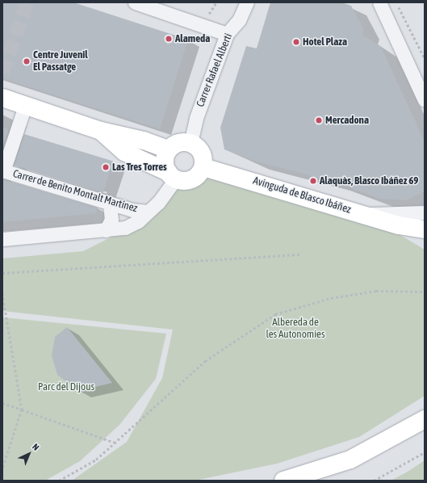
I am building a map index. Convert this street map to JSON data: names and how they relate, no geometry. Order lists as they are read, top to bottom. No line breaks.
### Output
{"streets":{"street":["Carrer Rafael Alberti","Carrer de Benito Montalt Martínez","Avinguda de Blasco Ibáñez"]},"crossings":[["Carrer Rafael Alberti","Avinguda de Blasco Ibáñez"]],"parks":["Albereda de les Autonomies","Parc del Dijous"],"places":["Alameda","Hotel Plaza","Centre Juvenil El Passatge","Mercadona","Las Tres Torres","Alaquàs, Blasco Ibáñez 69"],"north":"top right"}
